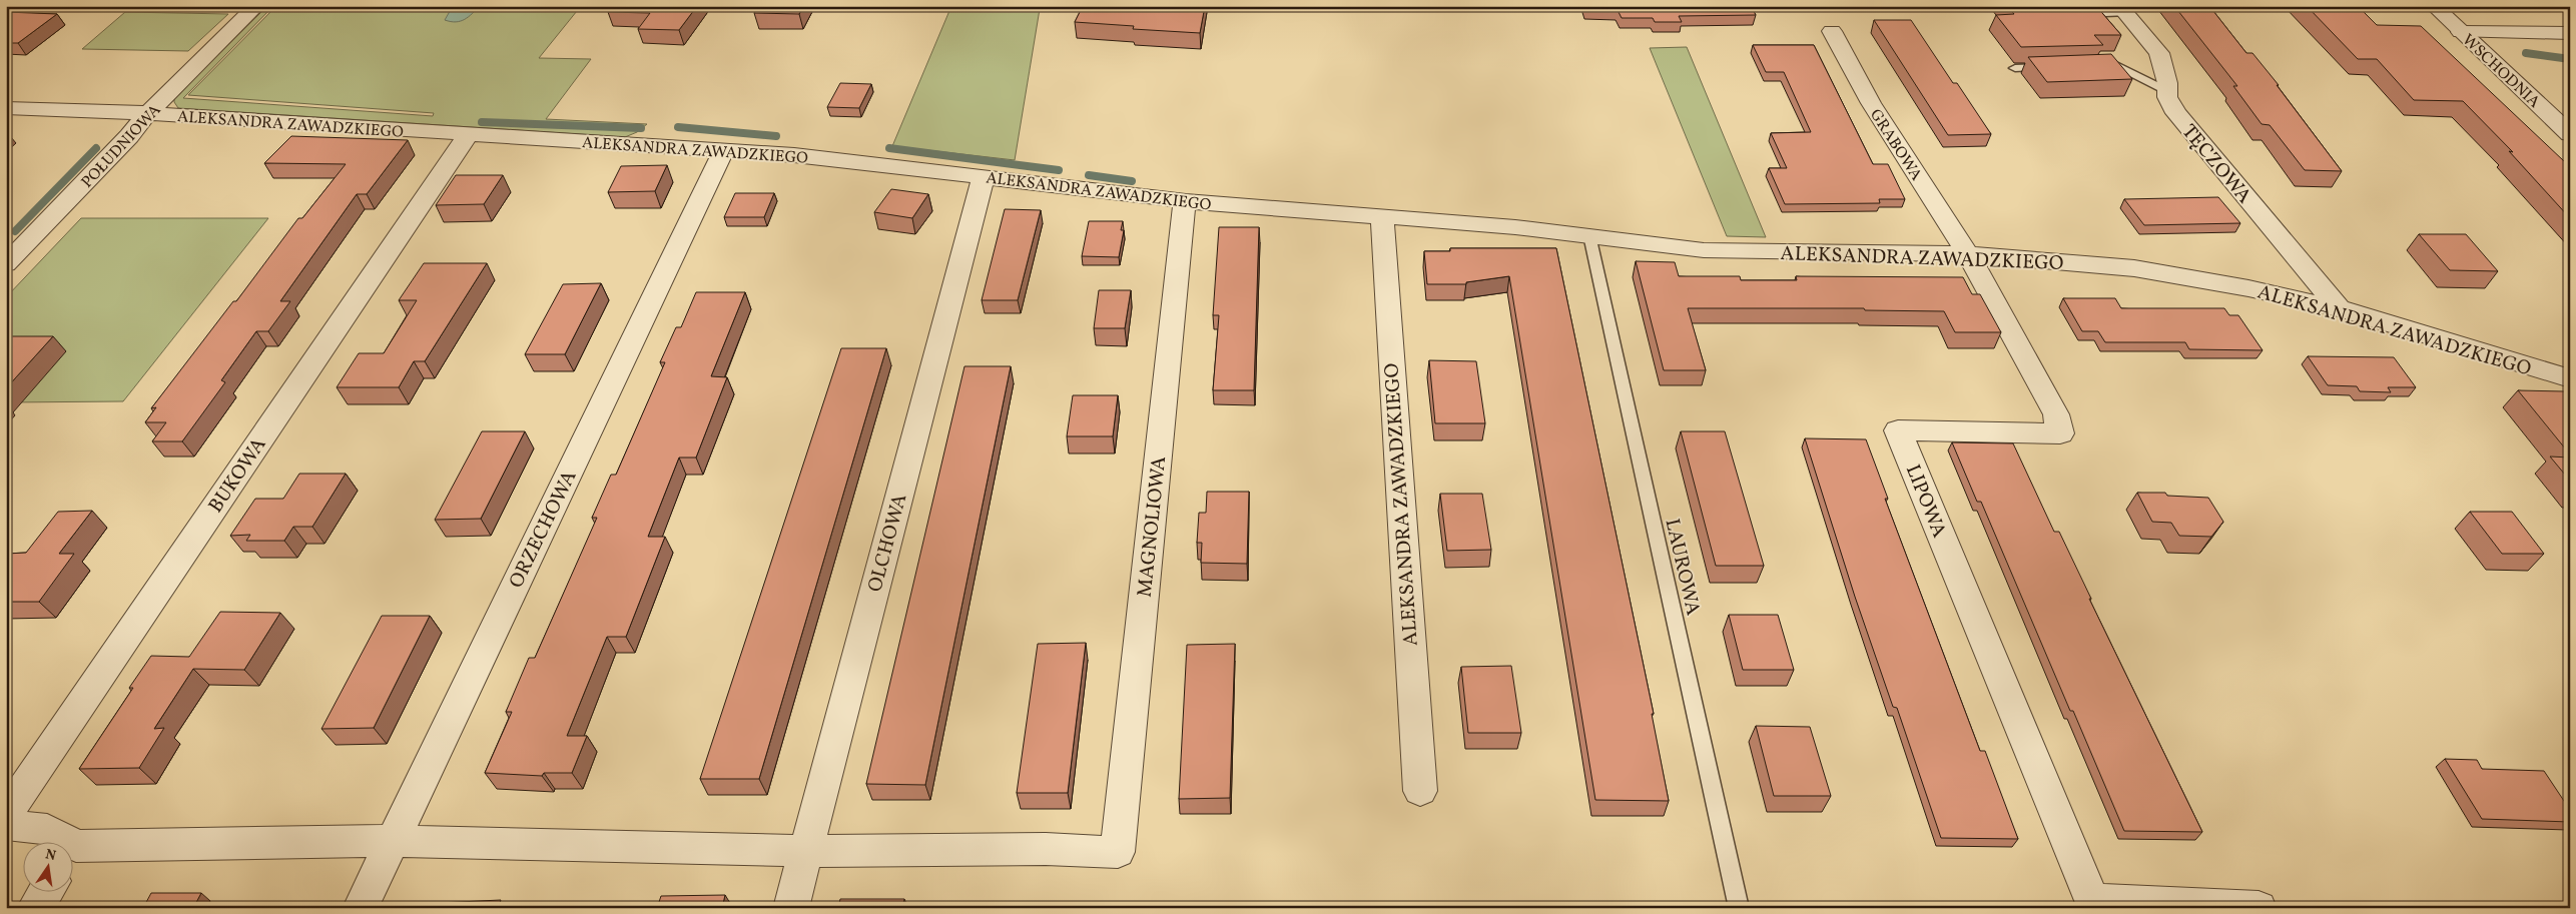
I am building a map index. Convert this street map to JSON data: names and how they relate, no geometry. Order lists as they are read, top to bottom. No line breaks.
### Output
{"streets":{"street":["WSCHODNIA","ALEKSANDRA ZAWADZKIEGO","GRABOWA","POŁUDNIOWA","TĘCZOWA","BUKOWA","LIPOWA","MAGNOLIOWA","ORZECHOWA","OLCHOWA"],"lane":["LAUROWA"]},"crossings":[["ALEKSANDRA ZAWADZKIEGO","GRABOWA"],["ALEKSANDRA ZAWADZKIEGO","POŁUDNIOWA"],["ALEKSANDRA ZAWADZKIEGO","TĘCZOWA"],["ALEKSANDRA ZAWADZKIEGO","BUKOWA"],["ALEKSANDRA ZAWADZKIEGO","LIPOWA"],["ALEKSANDRA ZAWADZKIEGO","MAGNOLIOWA"],["ALEKSANDRA ZAWADZKIEGO","ORZECHOWA"],["ALEKSANDRA ZAWADZKIEGO","OLCHOWA"],["ALEKSANDRA ZAWADZKIEGO","LAUROWA"],["GRABOWA","LIPOWA"],["MAGNOLIOWA","OLCHOWA"]],"north":"top"}
